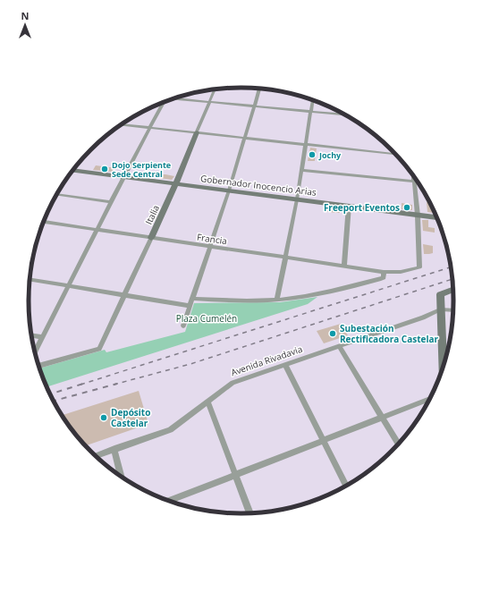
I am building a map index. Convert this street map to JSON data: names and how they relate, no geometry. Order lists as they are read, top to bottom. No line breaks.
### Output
{"streets":{"street":["Gobernador Inocencio Arias","Italia","Francia","Avenida Rivadavia"]},"crossings":[["Gobernador Inocencio Arias","Italia"],["Gobernador Inocencio Arias","Francia"],["Italia","Francia"]],"parks":["Plaza Cumelén"],"places":["Jochy","Dojo Serpiente Sede Central","Freeport Eventos","Subestación Rectificadora Castelar","Depósito Castelar"],"north":"top"}
